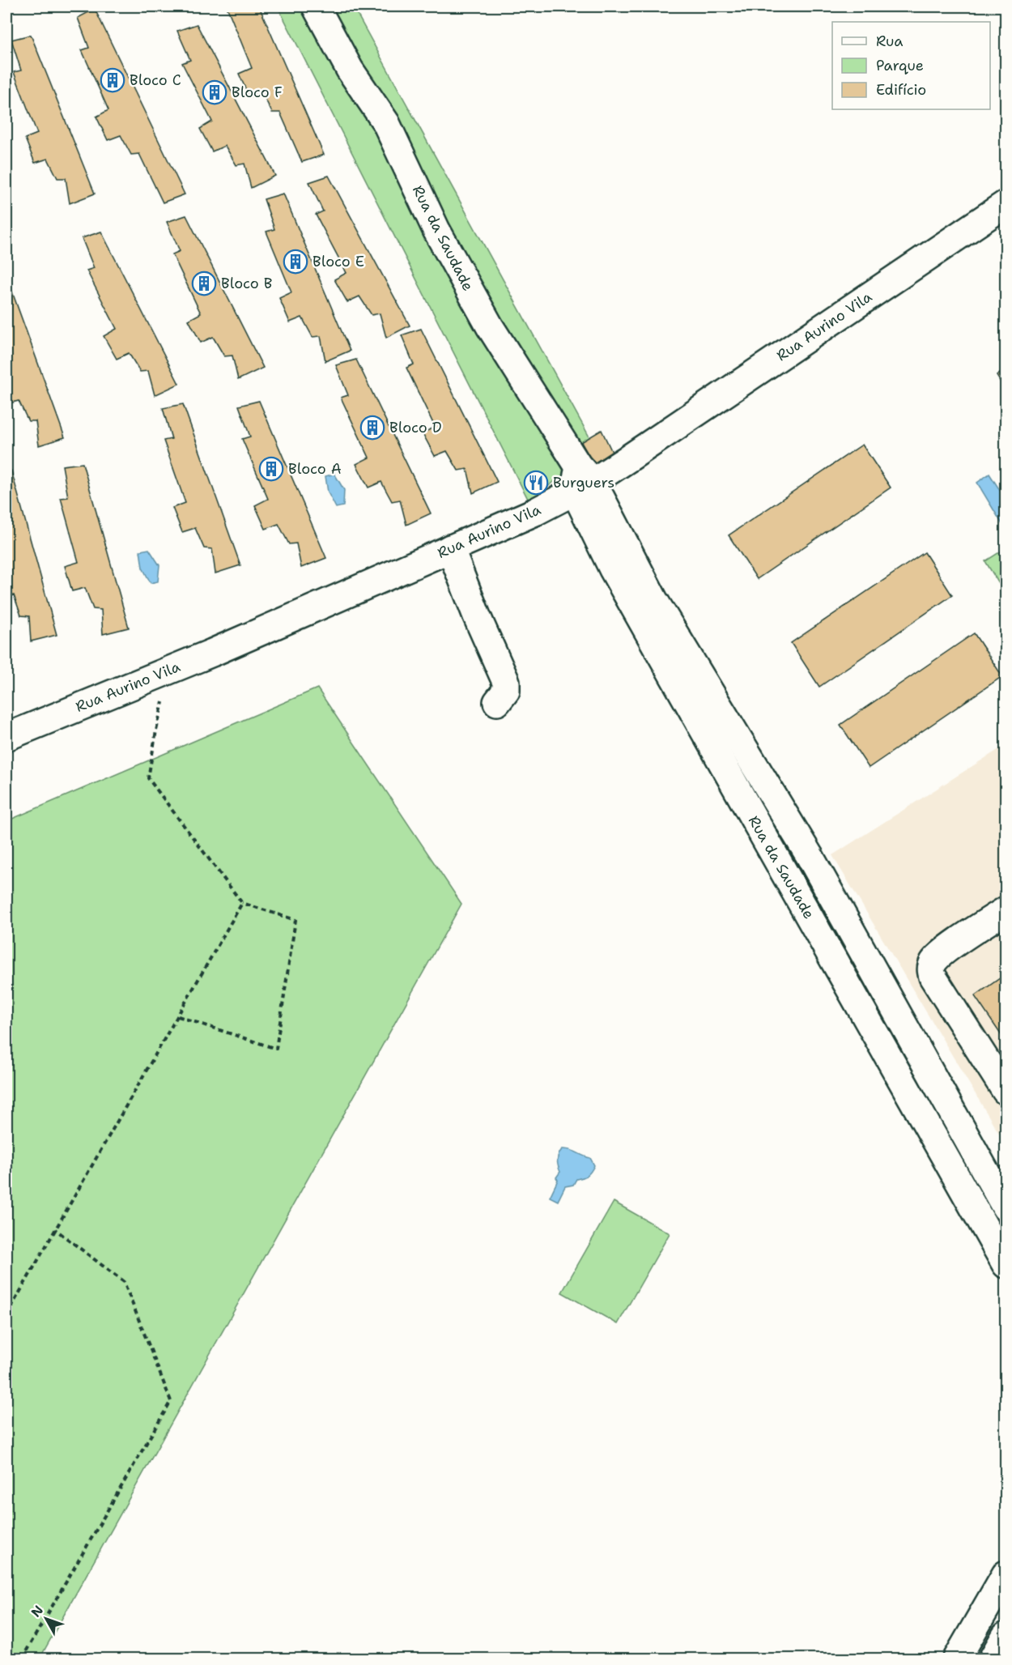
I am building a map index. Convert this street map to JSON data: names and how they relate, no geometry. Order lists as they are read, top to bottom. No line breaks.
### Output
{"streets":{"street":["Rua da Saudade","Rua Aurino Vila"]},"crossings":[["Rua da Saudade","Rua Aurino Vila"]],"places":{"building":["Bloco C","Bloco F","Bloco E","Bloco B","Bloco D","Bloco A"],"restaurant":["Burguers"]},"legend":["Rua","Parque","Edifício"],"north":"top left"}
